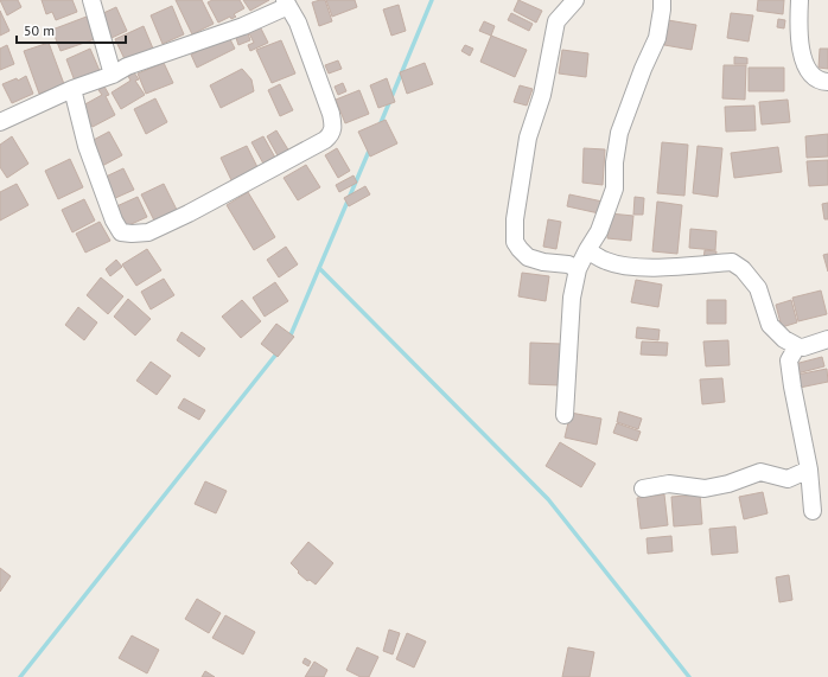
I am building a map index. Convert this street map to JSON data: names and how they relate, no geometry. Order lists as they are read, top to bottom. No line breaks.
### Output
{"scale_bar":"50 m"}
